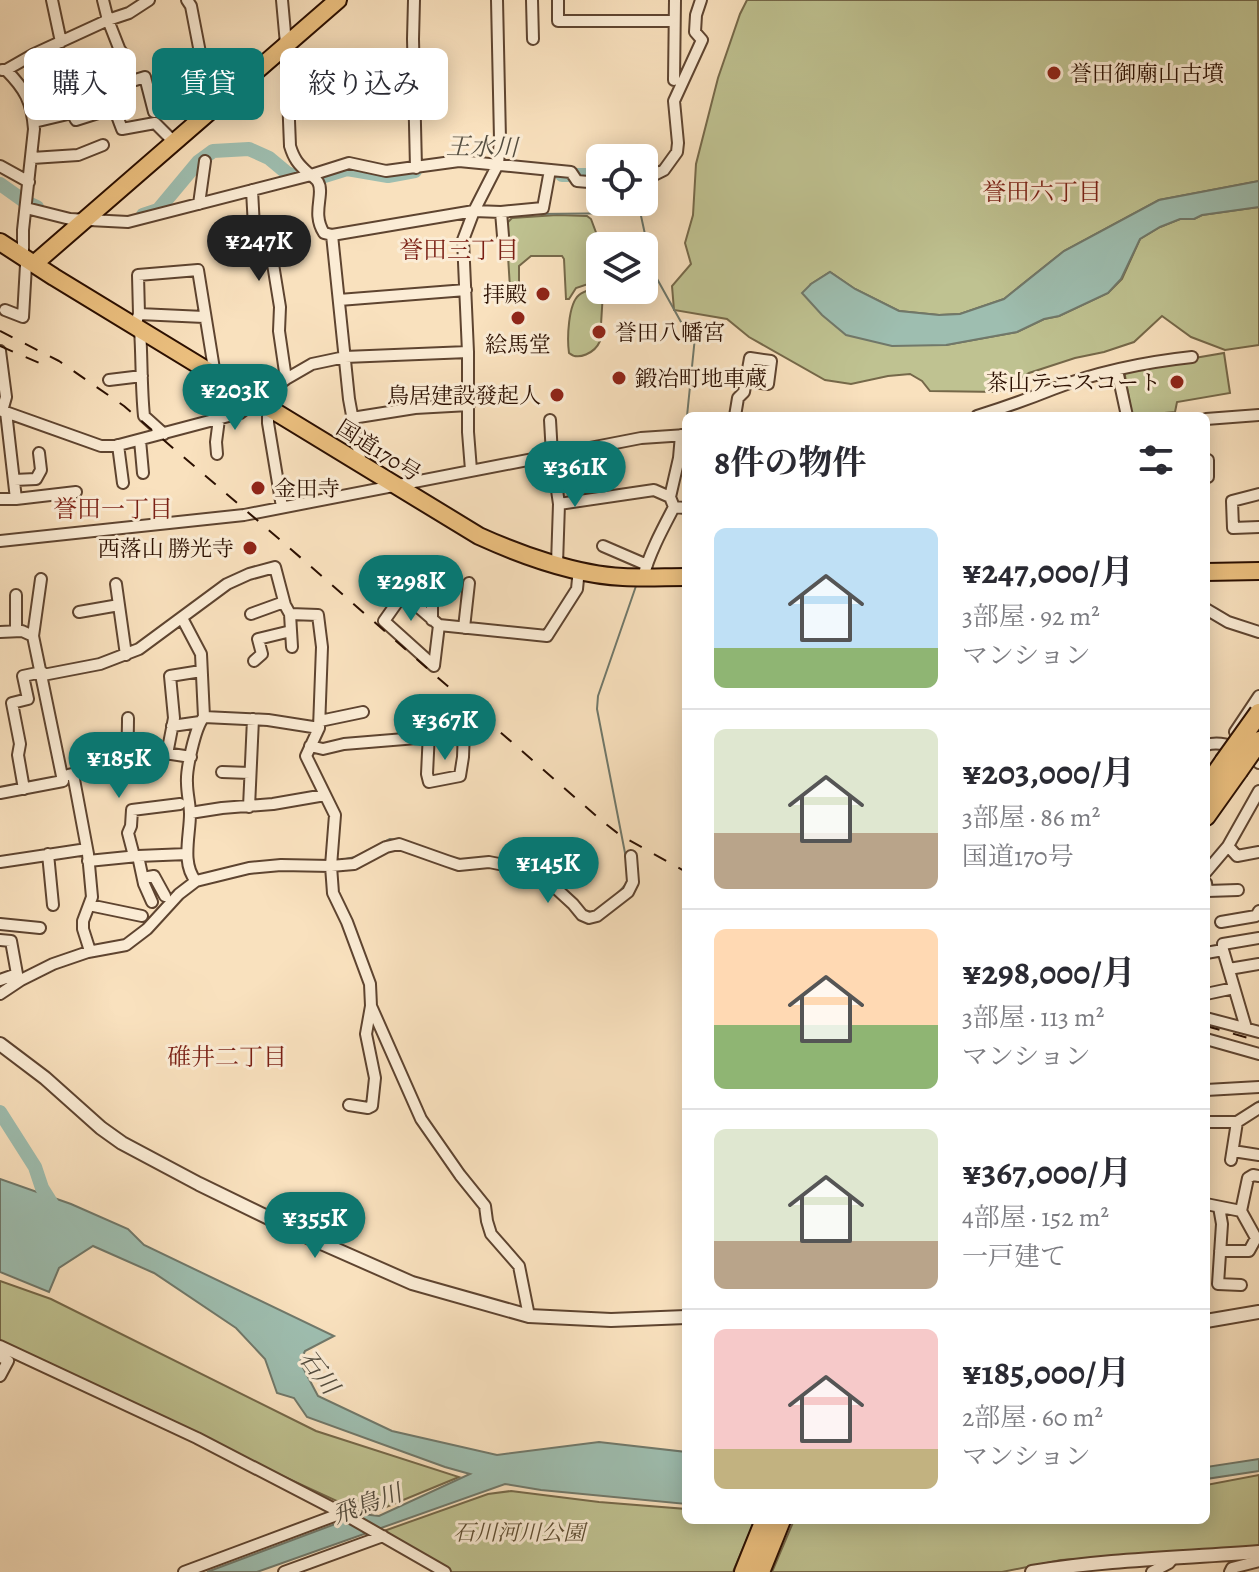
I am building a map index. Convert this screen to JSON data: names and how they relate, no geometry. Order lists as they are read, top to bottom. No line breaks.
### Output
{"streets":{"highway":["国道170号"]},"districts":["誉田六丁目","誉田三丁目","誉田一丁目","碓井二丁目"],"water":["王水川","石川","飛鳥川"],"parks":["石川河川公園"],"places":["誉田御廟山古墳","拝殿","絵馬堂","誉田八幡宮","鍛冶町地車蔵","茶山テニスコート","鳥居建設發起人","金田寺","西落山 勝光寺"],"page":{"chip":["購入","賃貸","絞り込み"],"price":["¥247K","¥203K","¥361K","¥298K","¥367K","¥185K","¥145K","¥355K"],"heading":"8件の物件","list":[{"name":"¥247,000/月","note":"3部屋 · 92 m² · マンション"},{"name":"¥203,000/月","note":"3部屋 · 86 m² · 国道170号"},{"name":"¥298,000/月","note":"3部屋 · 113 m² · マンション"},{"name":"¥367,000/月","note":"4部屋 · 152 m² · 一戸建て"},{"name":"¥185,000/月","note":"2部屋 · 60 m² · マンション"}]}}
